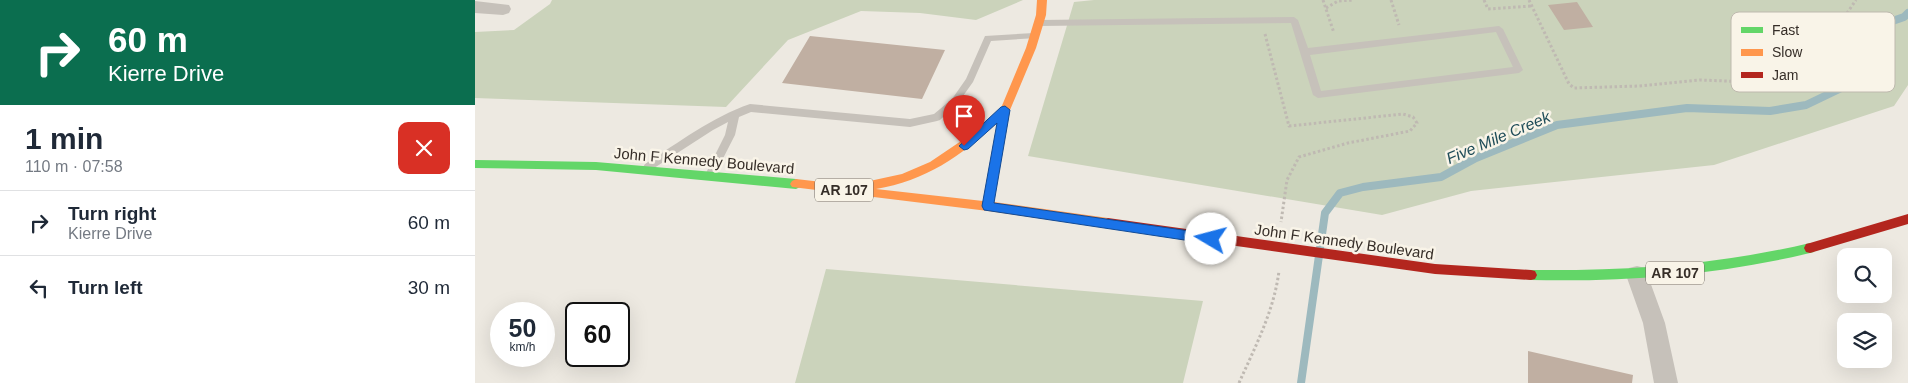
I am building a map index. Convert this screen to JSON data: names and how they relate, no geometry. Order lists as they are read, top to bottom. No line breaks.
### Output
{"streets":{"main road":["John F Kennedy Boulevard","AR 107"]},"water":["Five Mile Creek"],"legend":["Fast","Slow","Jam"],"page":{"turn":["60 m","Kierre Drive"],"heading":["1 min","110 m · 07:58"],"list":[{"name":"Turn right","note":"Kierre Drive","value":"60 m"},{"name":"Turn left","value":"30 m"}],"speed":"50 km/h","limit":"60"}}
